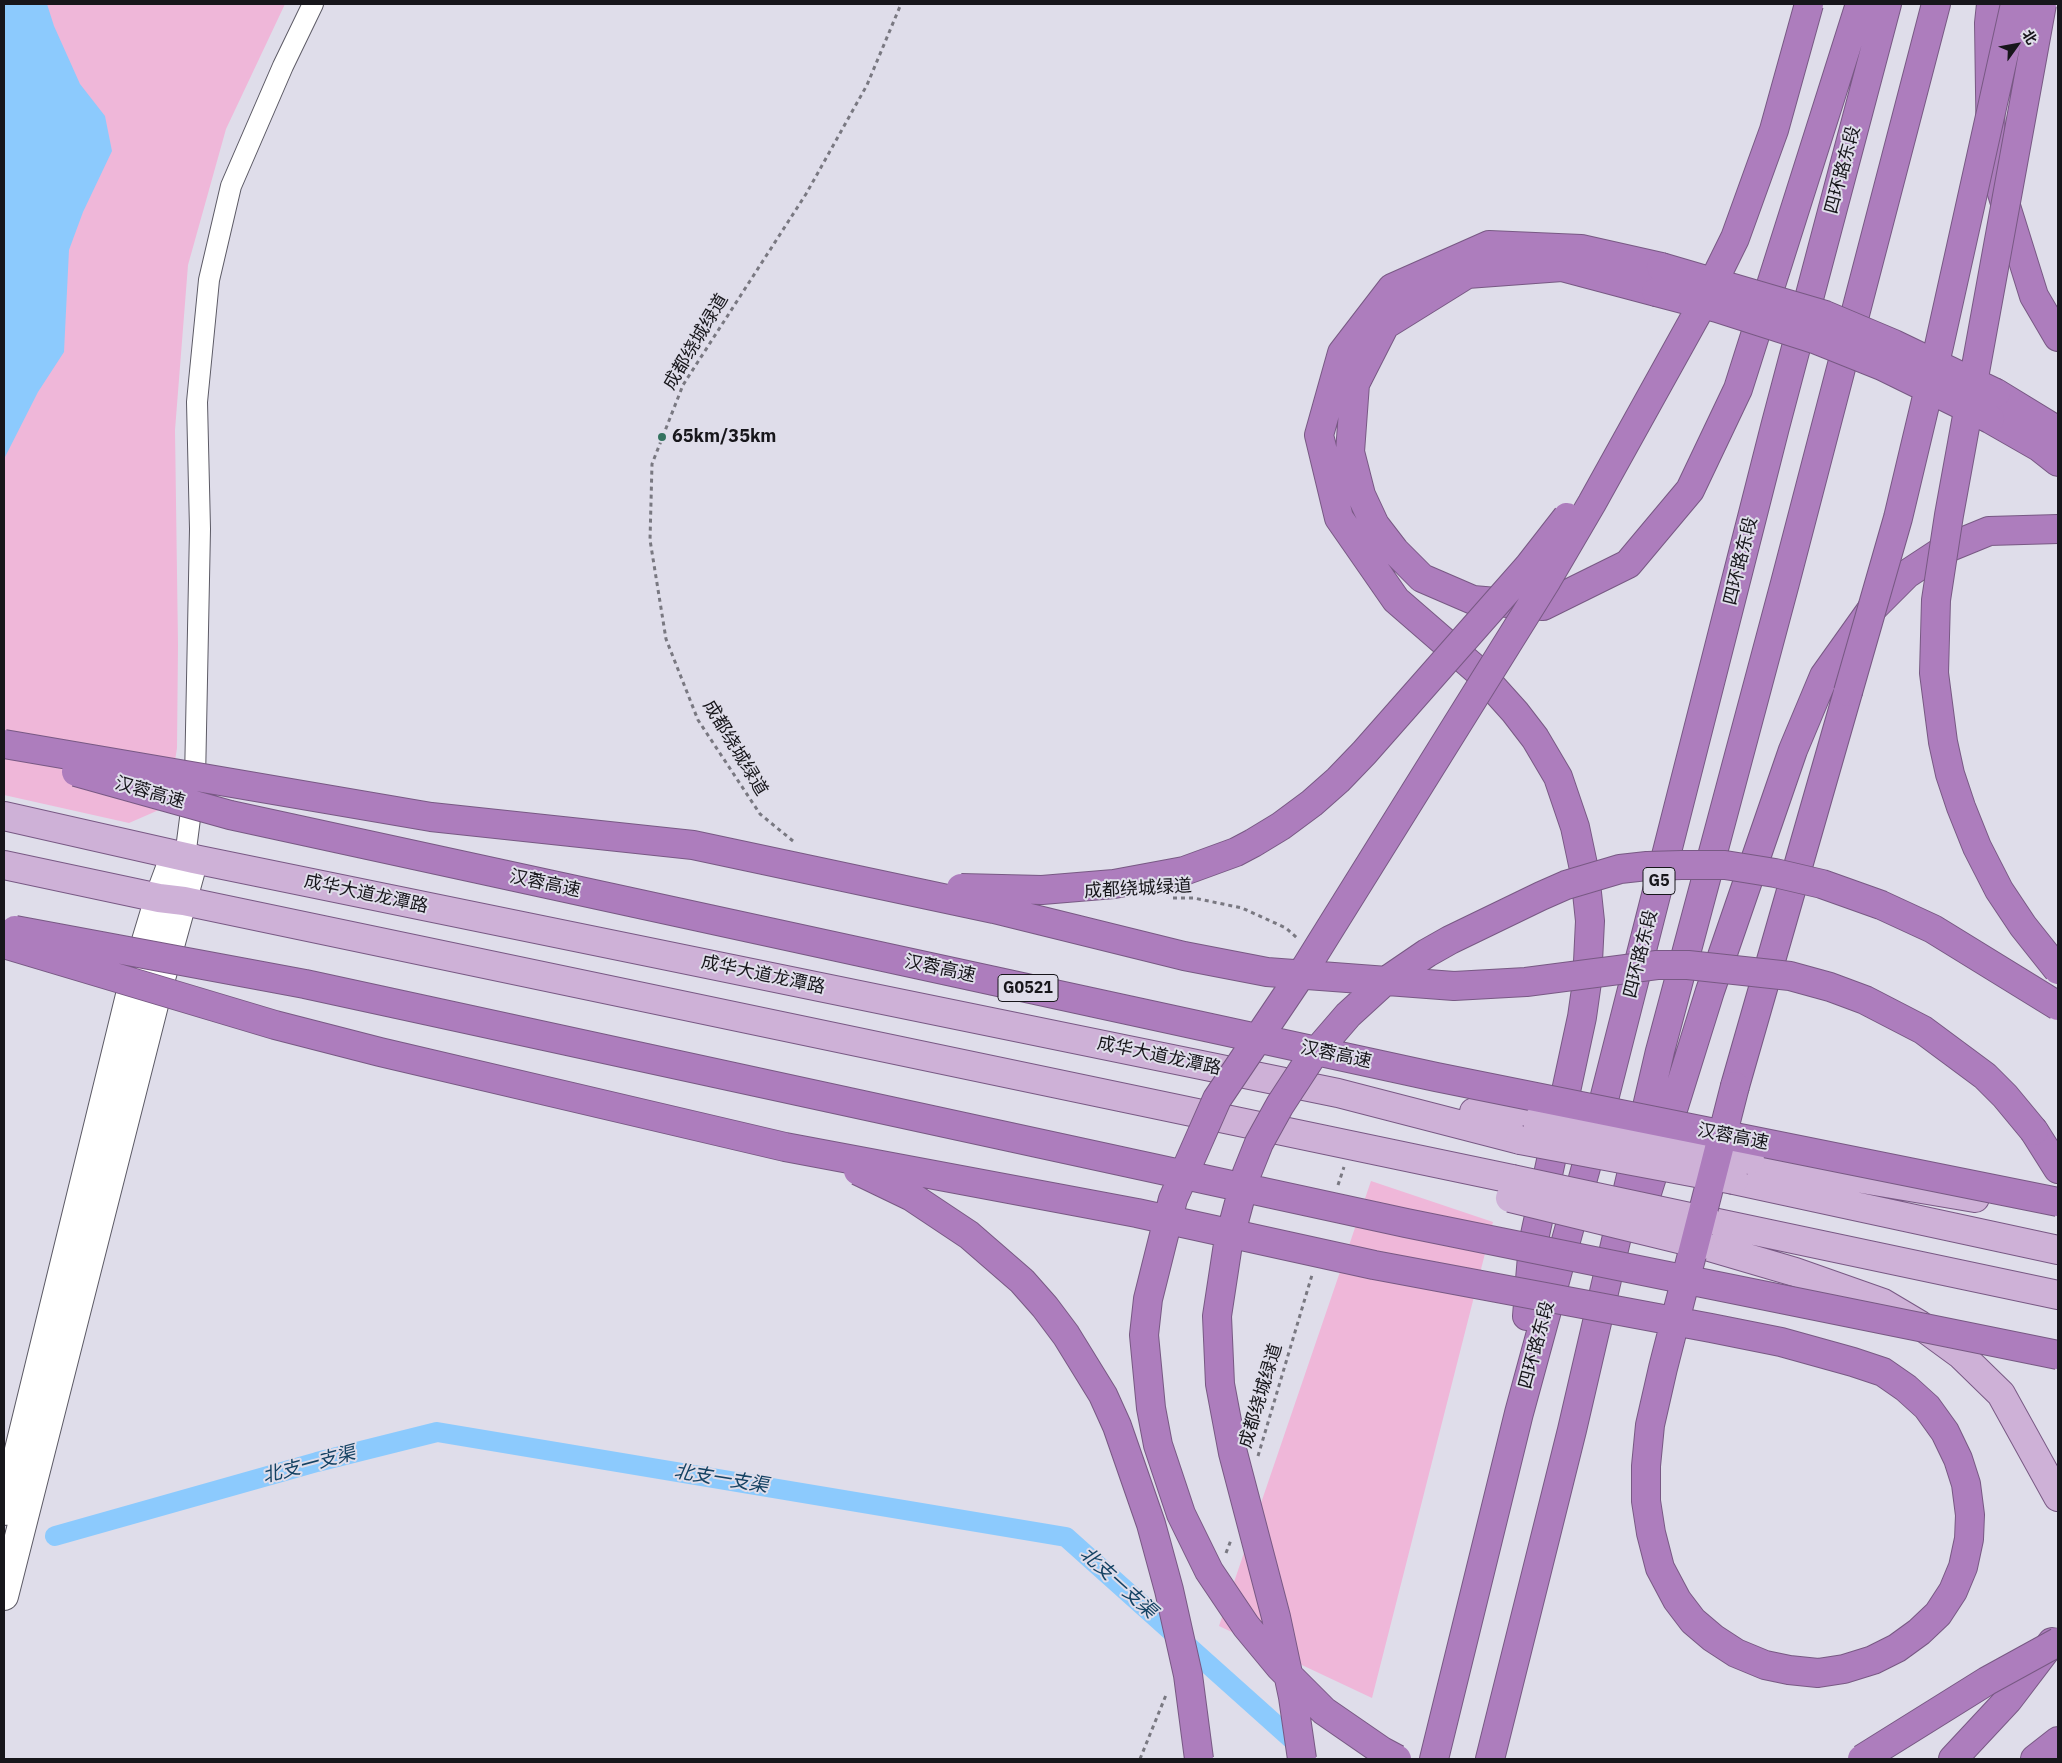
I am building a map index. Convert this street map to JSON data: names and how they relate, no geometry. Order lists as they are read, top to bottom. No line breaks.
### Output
{"streets":{"highway":["四环路东段","汉蓉高速","G5","G0521"],"main road":["成华大道龙潭路"],"path":["成都绕城绿道"]},"water":["北支一支渠"],"places":["65km/35km"],"north":"top right"}
